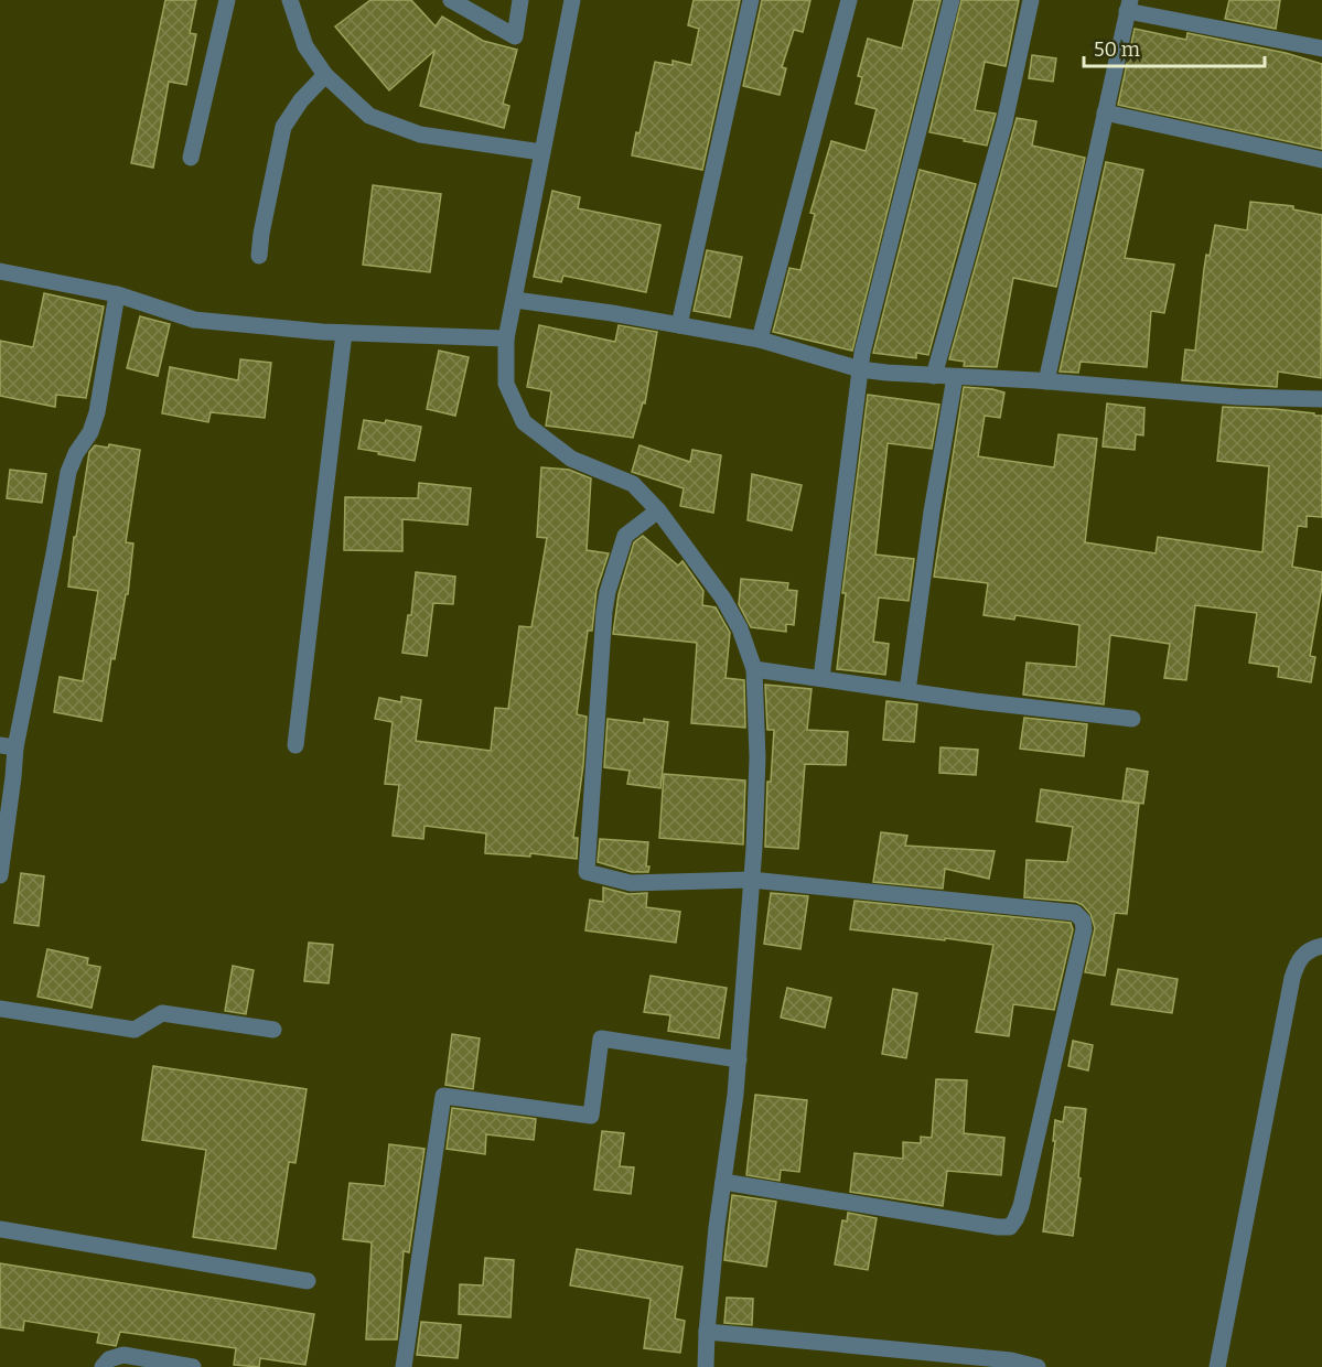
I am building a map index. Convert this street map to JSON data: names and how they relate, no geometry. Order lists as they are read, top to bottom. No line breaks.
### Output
{"scale_bar":"50 m"}
